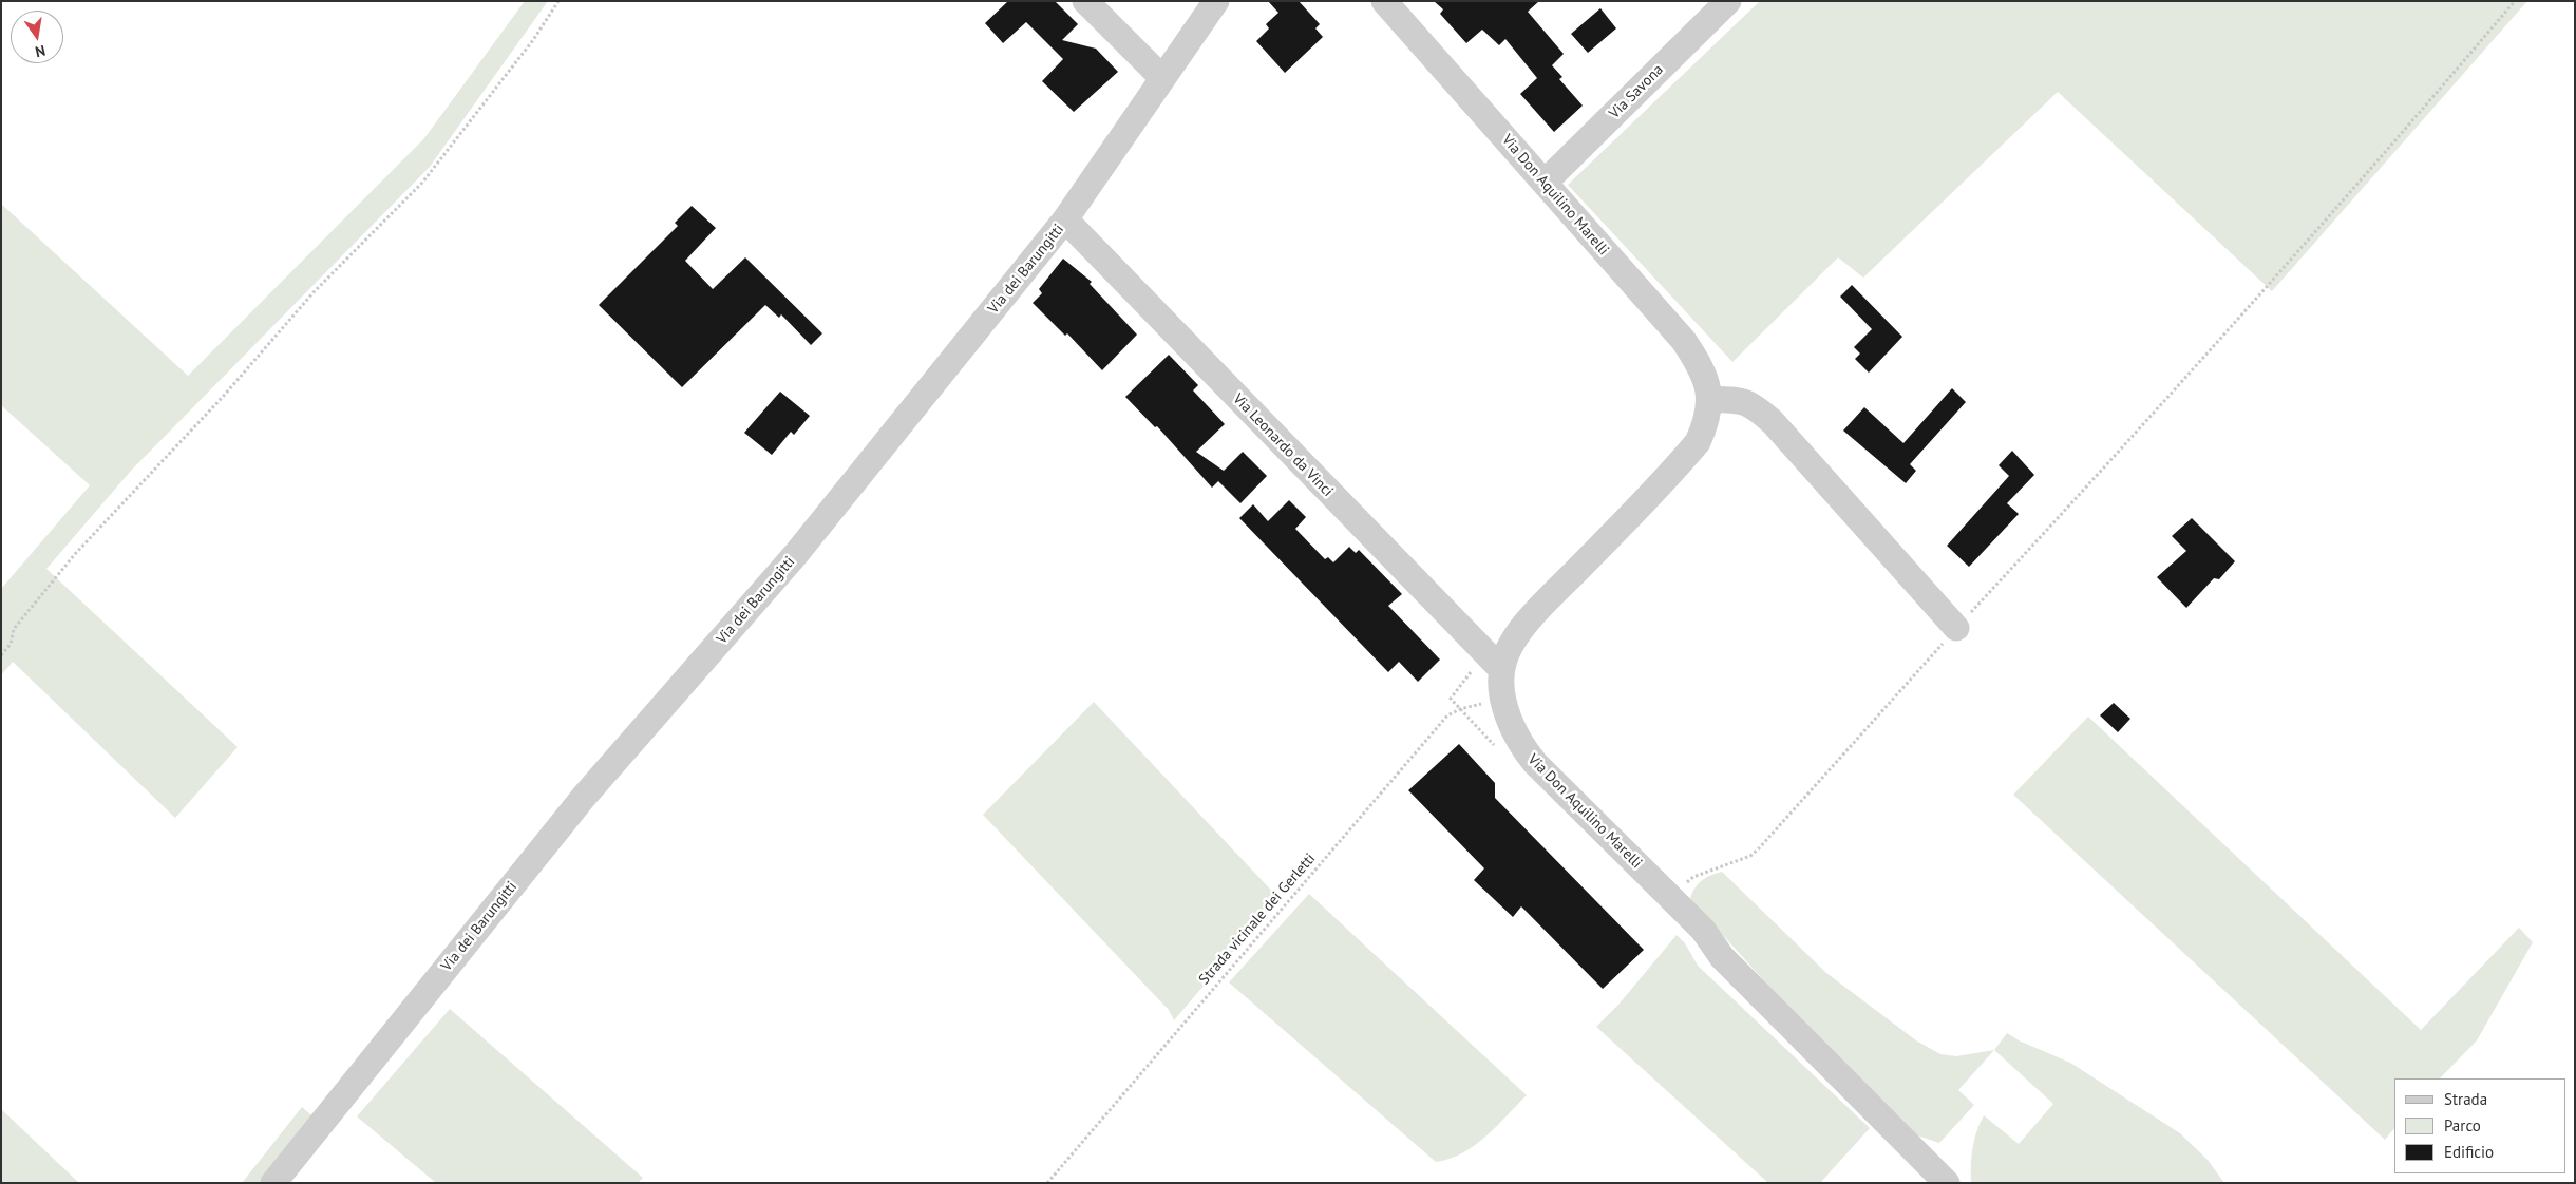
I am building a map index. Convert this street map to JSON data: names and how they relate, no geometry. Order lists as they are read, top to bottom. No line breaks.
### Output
{"streets":{"street":["Via Savona","Via Don Aquilino Marelli","Via dei Barungitti","Via Leonardo da Vinci"],"path":["Strada vicinale dei Gerletti"]},"crossings":[["Via Savona","Via Don Aquilino Marelli"],["Via Don Aquilino Marelli","Via Leonardo da Vinci"],["Via Don Aquilino Marelli","Strada vicinale dei Gerletti"],["Via dei Barungitti","Via Leonardo da Vinci"]],"legend":["Strada","Parco","Edificio"],"north":"bottom"}
